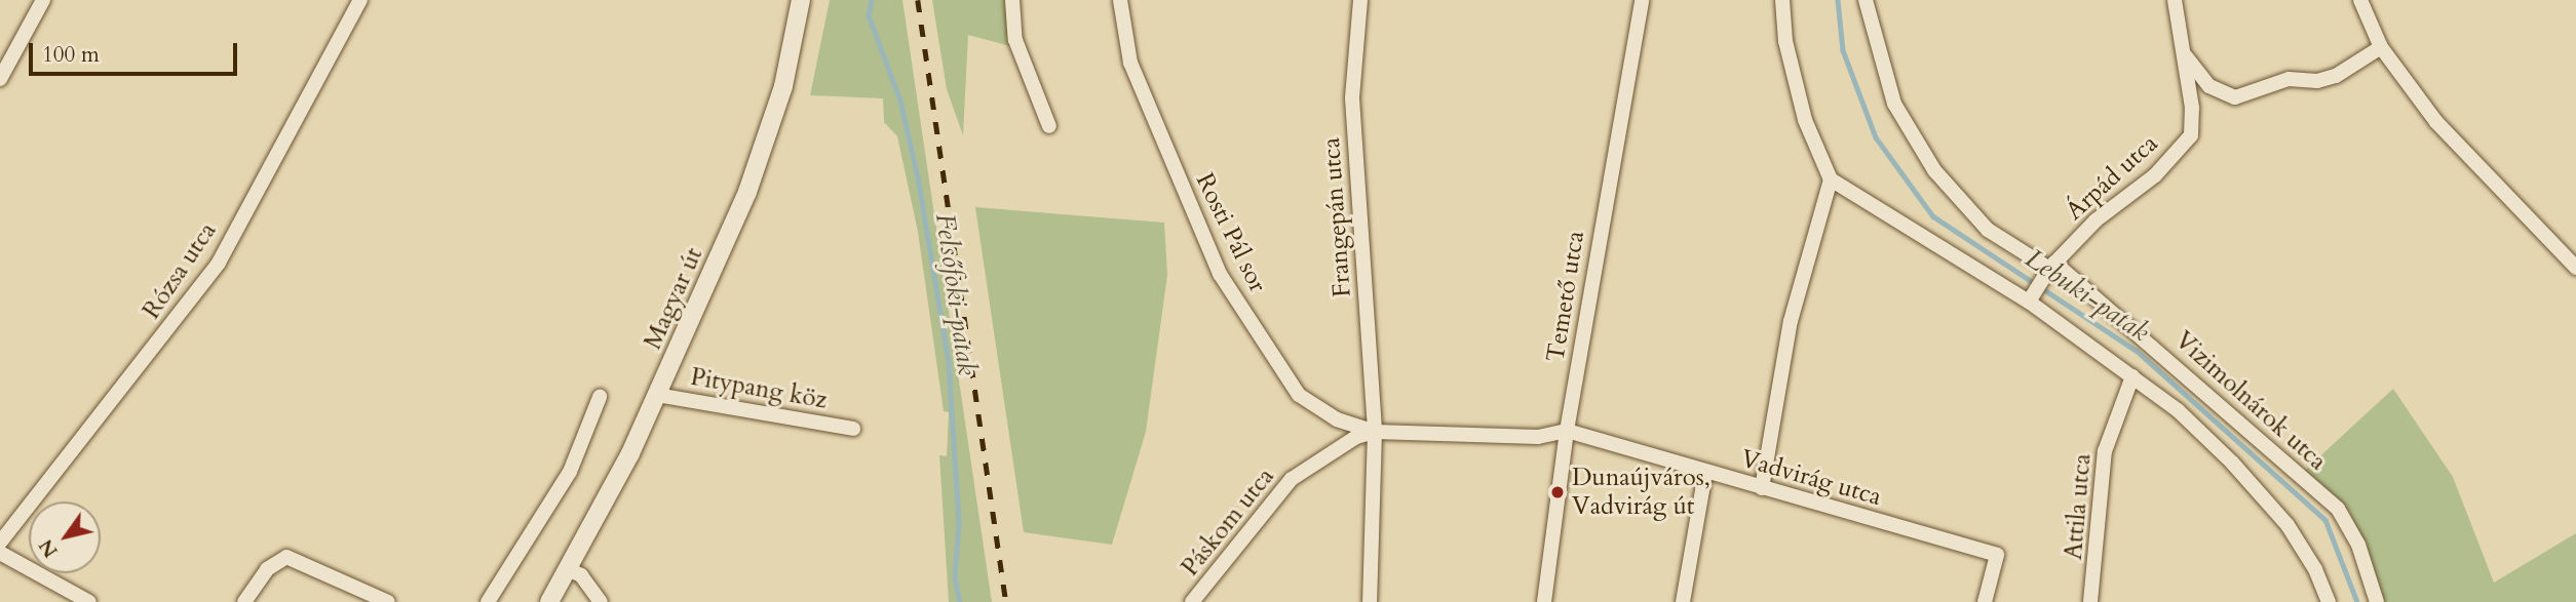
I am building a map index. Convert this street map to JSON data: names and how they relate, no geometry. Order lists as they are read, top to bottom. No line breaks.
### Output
{"streets":{"street":["Árpád utca","Frangepán utca","Rosti Pál sor","Rózsa utca","Temető utca","Magyar út","Pitypang köz","Vizimolnárok utca","Vadvirág utca","Attila utca","Páskom utca"]},"crossings":[["Árpád utca","Vizimolnárok utca"],["Frangepán utca","Rosti Pál sor"],["Frangepán utca","Páskom utca"],["Rosti Pál sor","Páskom utca"],["Temető utca","Vadvirág utca"],["Magyar út","Pitypang köz"]],"water":["Felsőfoki-patak","Lebuki-patak"],"places":["Dunaújváros, Vadvirág út"],"scale_bar":"100 m","north":"bottom left"}
